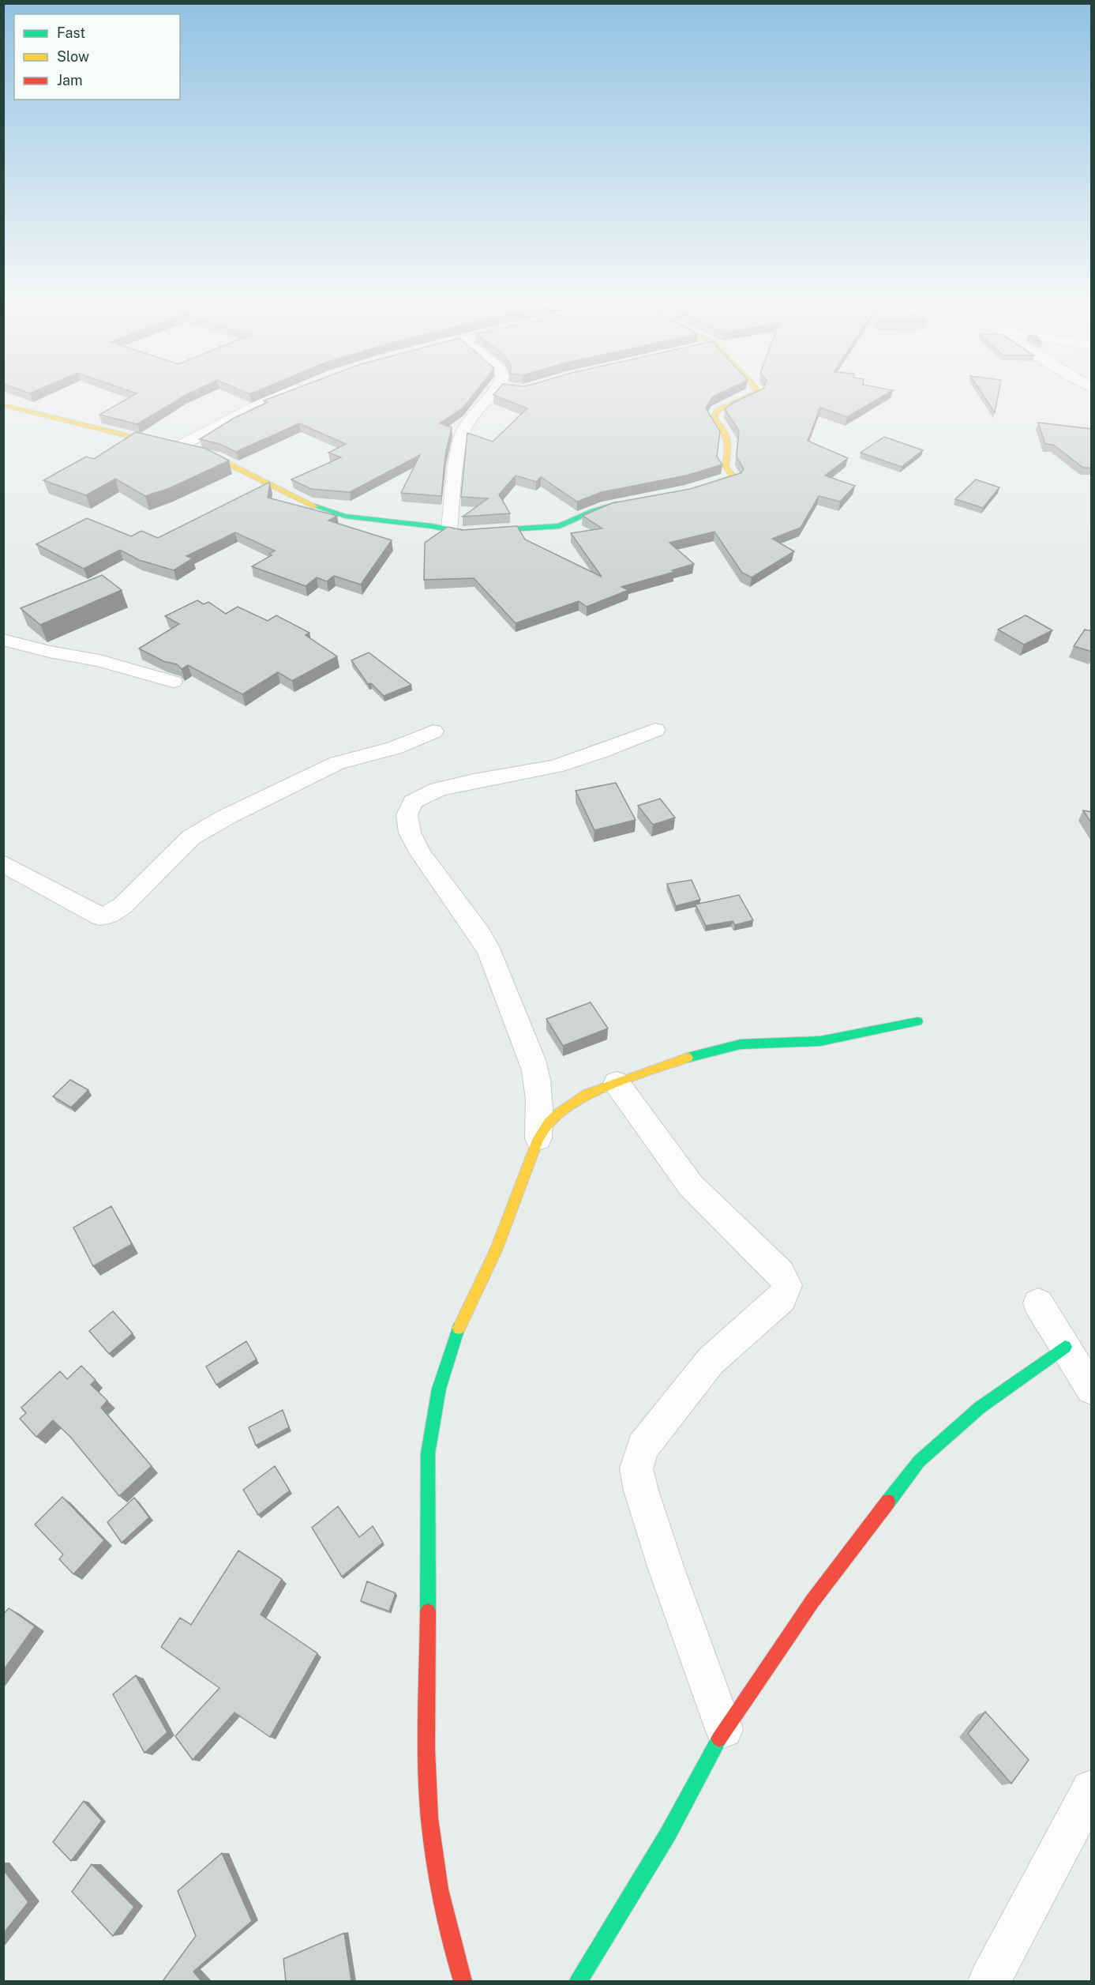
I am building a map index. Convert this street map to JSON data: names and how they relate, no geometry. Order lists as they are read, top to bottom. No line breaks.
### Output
{"legend":["Fast","Slow","Jam"]}
